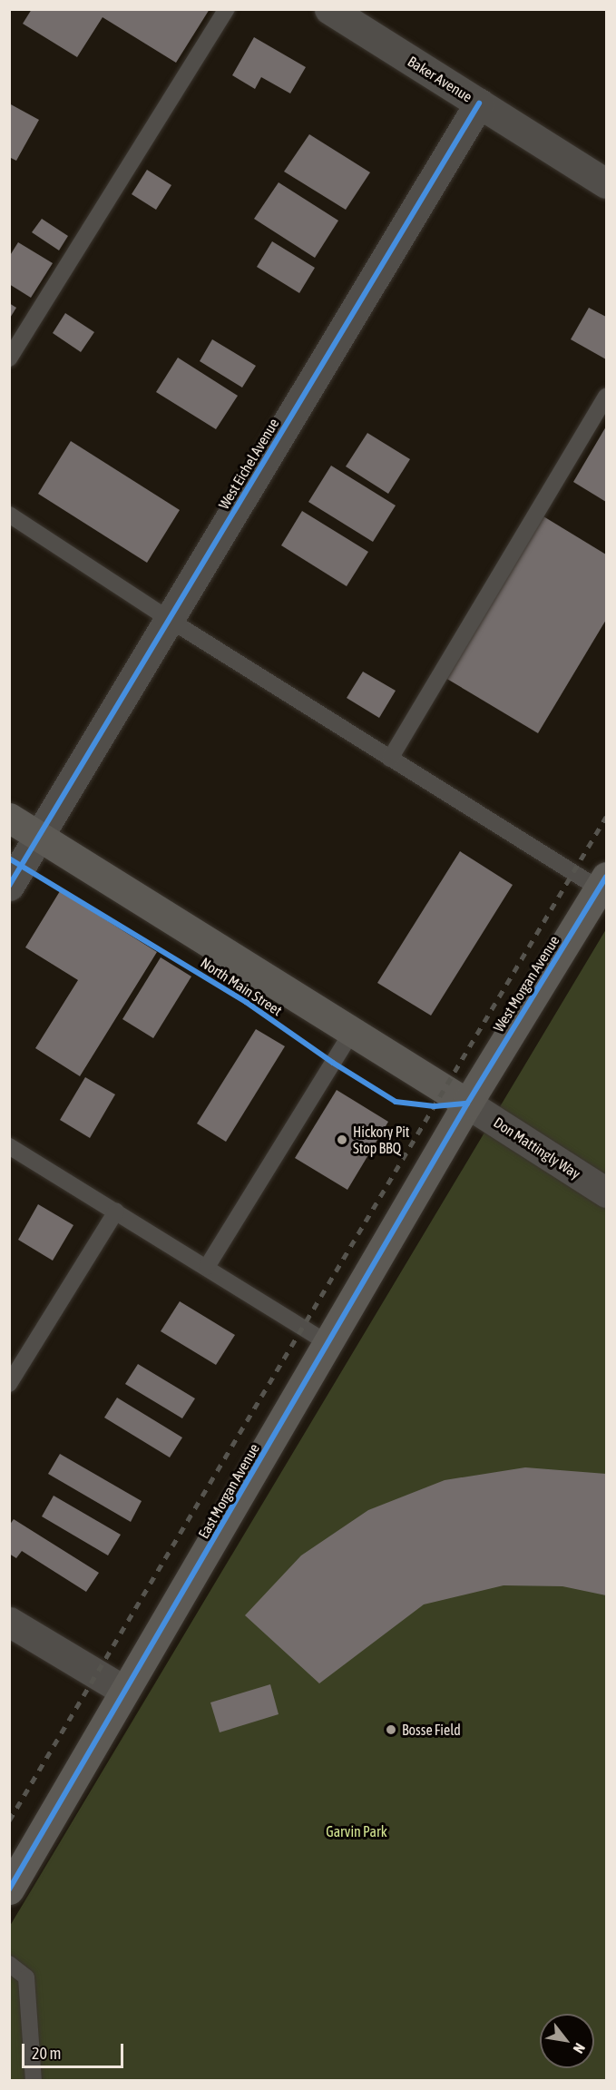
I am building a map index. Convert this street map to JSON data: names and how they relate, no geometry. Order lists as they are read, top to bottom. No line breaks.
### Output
{"streets":{"street":["Baker Avenue","West Eichel Avenue","West Morgan Avenue","North Main Street","Don Mattingly Way","East Morgan Avenue"]},"crossings":[["Baker Avenue","West Eichel Avenue"],["West Eichel Avenue","North Main Street"],["West Morgan Avenue","North Main Street"],["West Morgan Avenue","Don Mattingly Way"],["West Morgan Avenue","East Morgan Avenue"],["North Main Street","Don Mattingly Way"],["North Main Street","East Morgan Avenue"],["Don Mattingly Way","East Morgan Avenue"]],"parks":["Garvin Park"],"places":["Hickory Pit Stop BBQ","Bosse Field"],"scale_bar":"20 m","north":"bottom right"}
